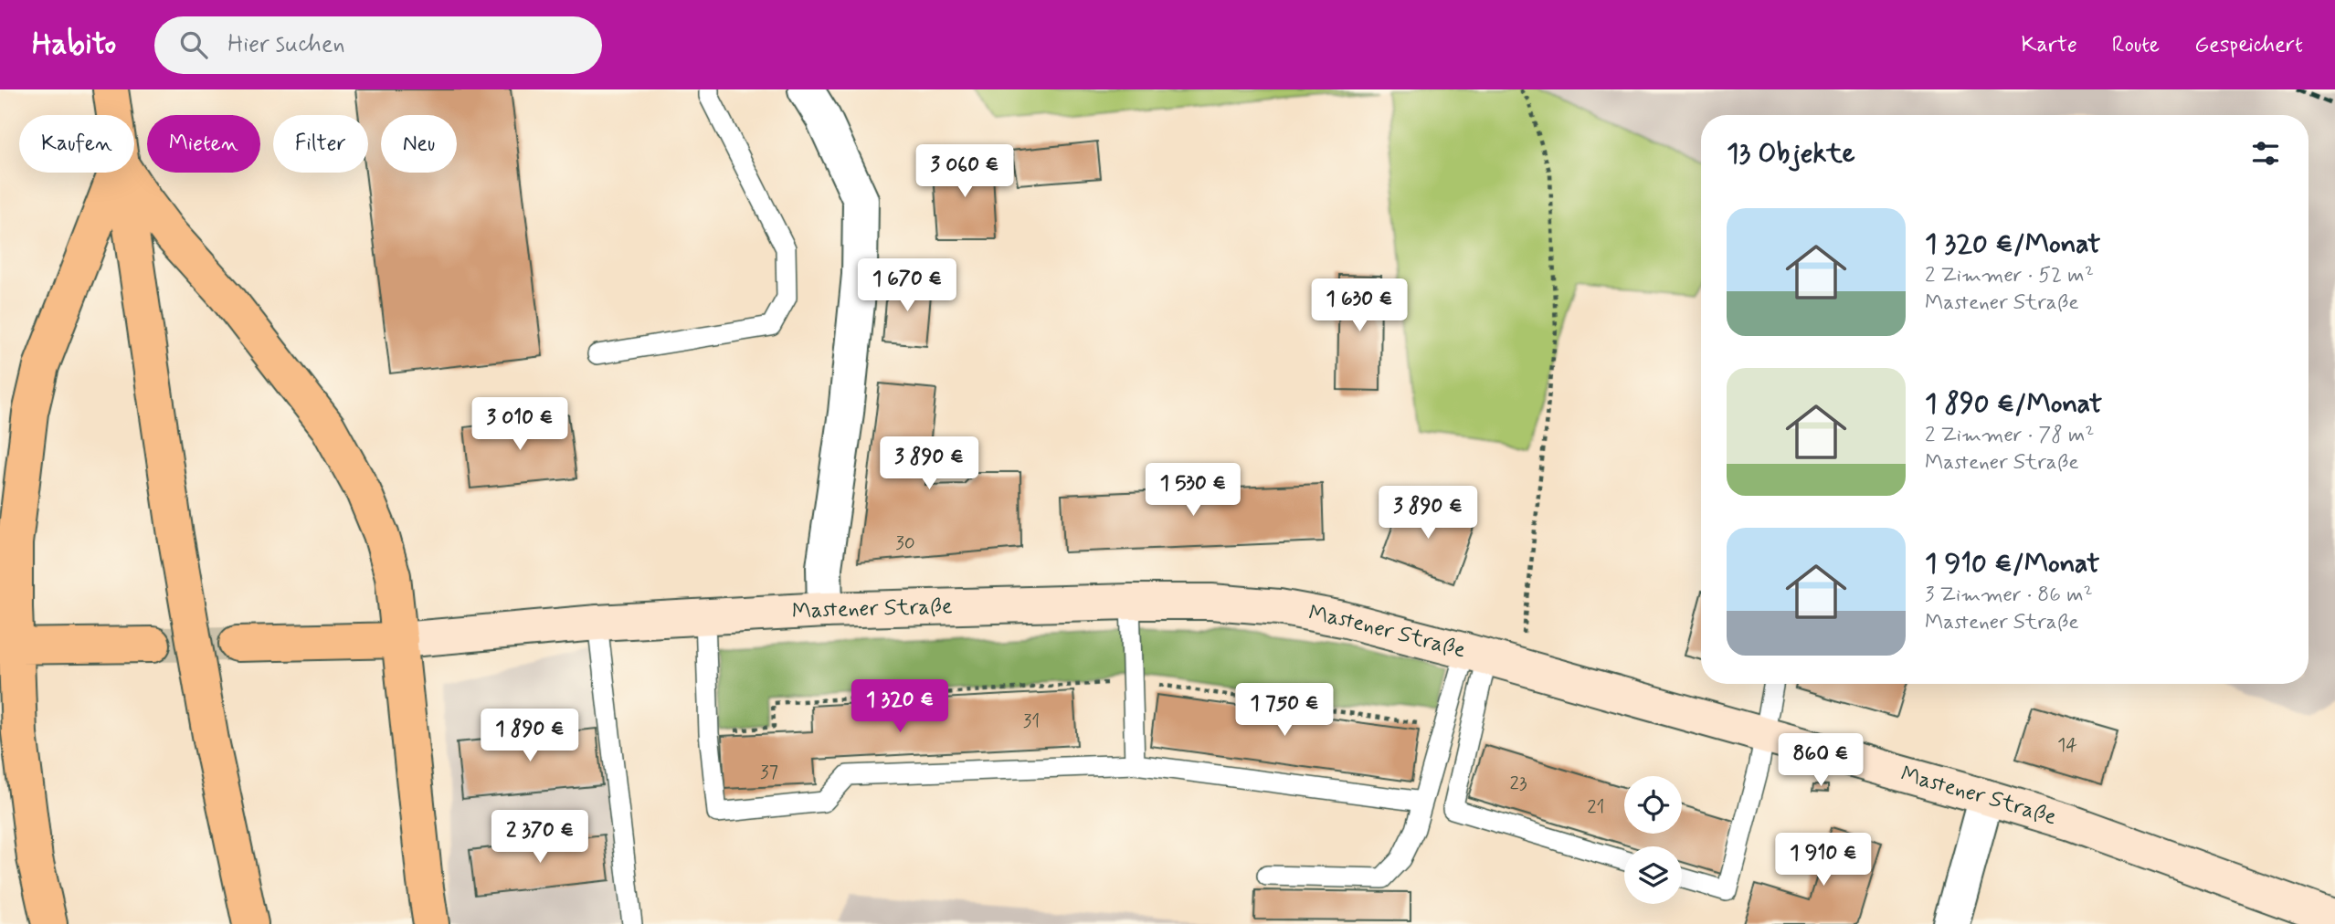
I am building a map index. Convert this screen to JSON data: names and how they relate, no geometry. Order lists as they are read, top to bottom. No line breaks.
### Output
{"streets":{"main road":["Mastener Straße"]},"house_numbers":["30","31","14","37","23","21"],"page":{"header":"Habito","search":"Hier suchen","nav":["Karte","Route","Gespeichert"],"chip":["Kaufen","Mieten","Filter","Neu"],"heading":"13 Objekte","price":["3 060 €","1 670 €","1 630 €","3 010 €","3 890 €","1 530 €","3 890 €","1 320 €","1 750 €","1 890 €","860 €","2 370 €","1 910 €"],"list":[{"name":"1 320 €/Monat","note":"2 Zimmer · 52 m² · Mastener Straße"},{"name":"1 890 €/Monat","note":"2 Zimmer · 78 m² · Mastener Straße"},{"name":"1 910 €/Monat","note":"3 Zimmer · 86 m² · Mastener Straße"}]}}
